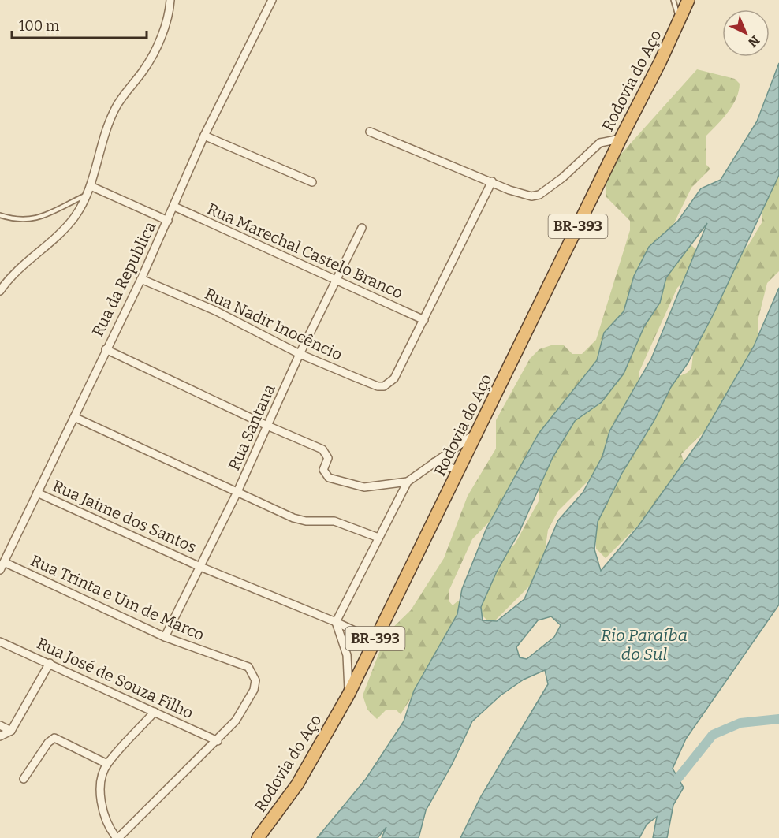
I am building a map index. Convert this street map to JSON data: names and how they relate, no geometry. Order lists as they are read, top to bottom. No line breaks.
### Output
{"streets":{"highway":["Rodovia do Aço","BR-393"],"street":["Rua Marechal Castelo Branco","Rua da Republica","Rua Nadir Inocêncio","Rua Santana","Rua Jaime dos Santos","Rua Trinta e Um de Marco","Rua José de Souza Filho"]},"crossings":[["Rodovia do Aço","Rua Jaime dos Santos"],["Rua Marechal Castelo Branco","Rua da Republica"],["Rua Marechal Castelo Branco","Rua Nadir Inocêncio"],["Rua Marechal Castelo Branco","Rua Santana"],["Rua da Republica","Rua Nadir Inocêncio"],["Rua da Republica","Rua Jaime dos Santos"],["Rua da Republica","Rua Trinta e Um de Marco"],["Rua Nadir Inocêncio","Rua Santana"],["Rua Santana","Rua Jaime dos Santos"],["Rua Santana","Rua Trinta e Um de Marco"],["Rua Trinta e Um de Marco","Rua José de Souza Filho"]],"water":["Rio Paraíba do Sul"],"scale_bar":"100 m","north":"bottom right"}
